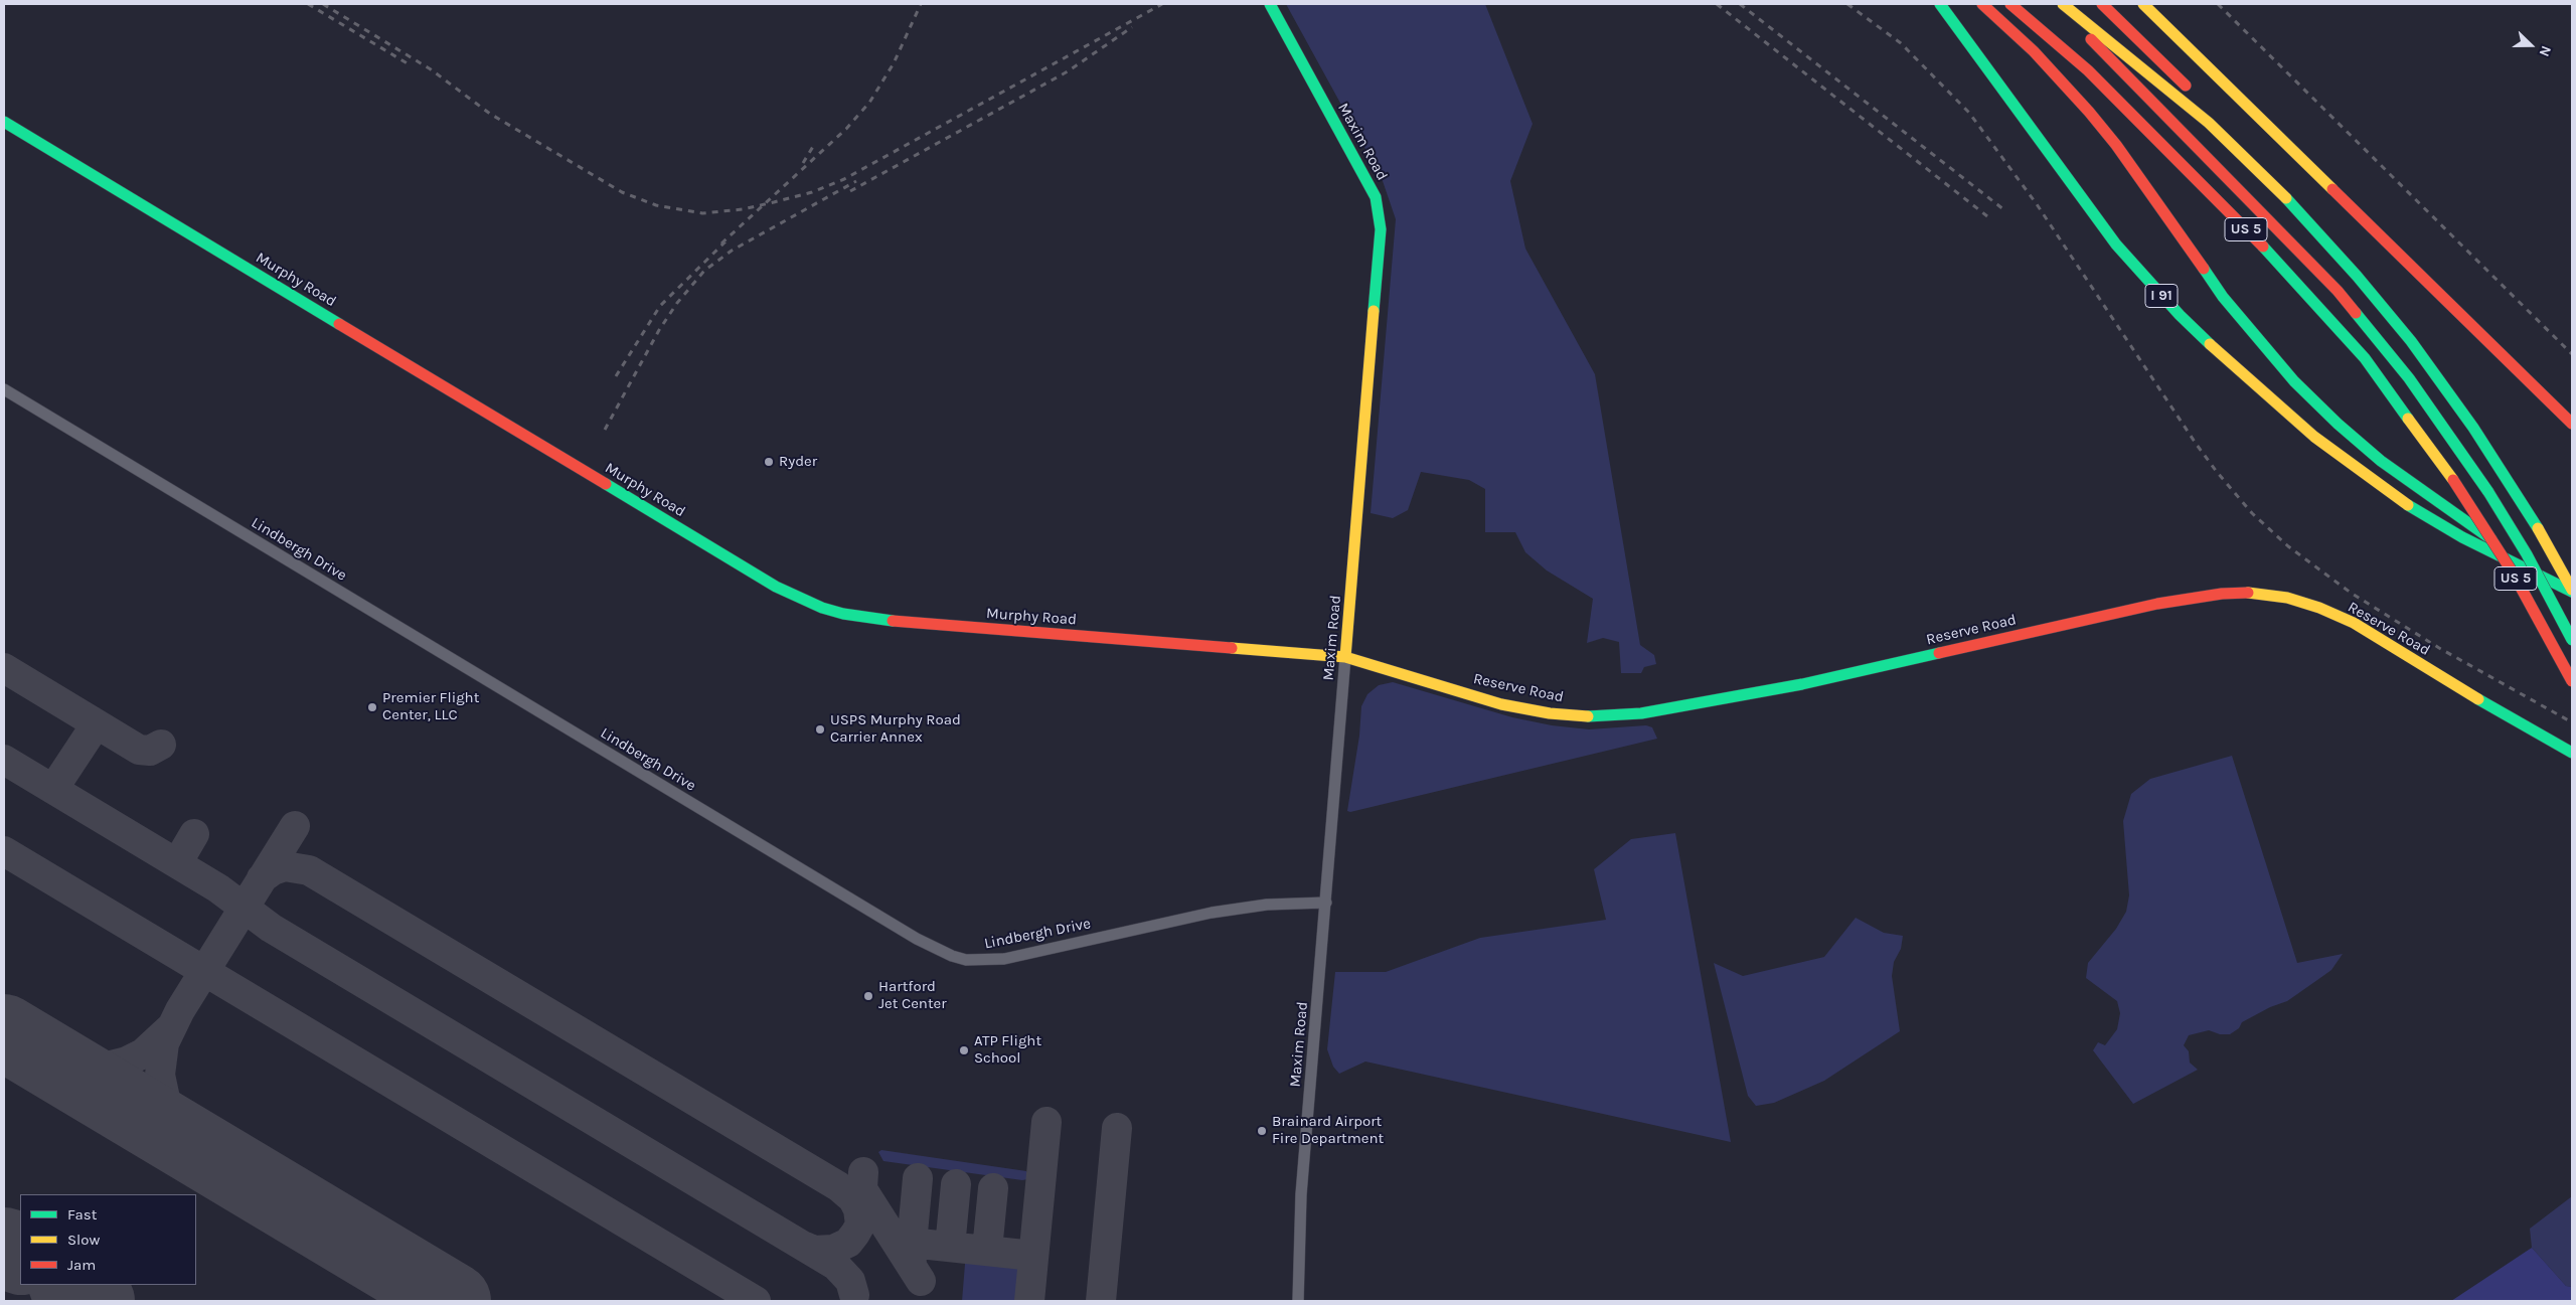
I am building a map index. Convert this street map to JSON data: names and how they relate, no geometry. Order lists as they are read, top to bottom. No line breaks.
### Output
{"streets":{"main road":["Maxim Road","US 5","Murphy Road","I 91","Reserve Road"],"street":["Lindbergh Drive"]},"crossings":[["Maxim Road","Murphy Road"],["Maxim Road","Lindbergh Drive"],["Maxim Road","Reserve Road"],["US 5","I 91"],["Murphy Road","Reserve Road"]],"places":["Ryder","Premier Flight Center, LLC","USPS Murphy Road Carrier Annex","Hartford Jet Center","ATP Flight School","Brainard Airport Fire Department"],"legend":["Fast","Slow","Jam"],"north":"right"}
